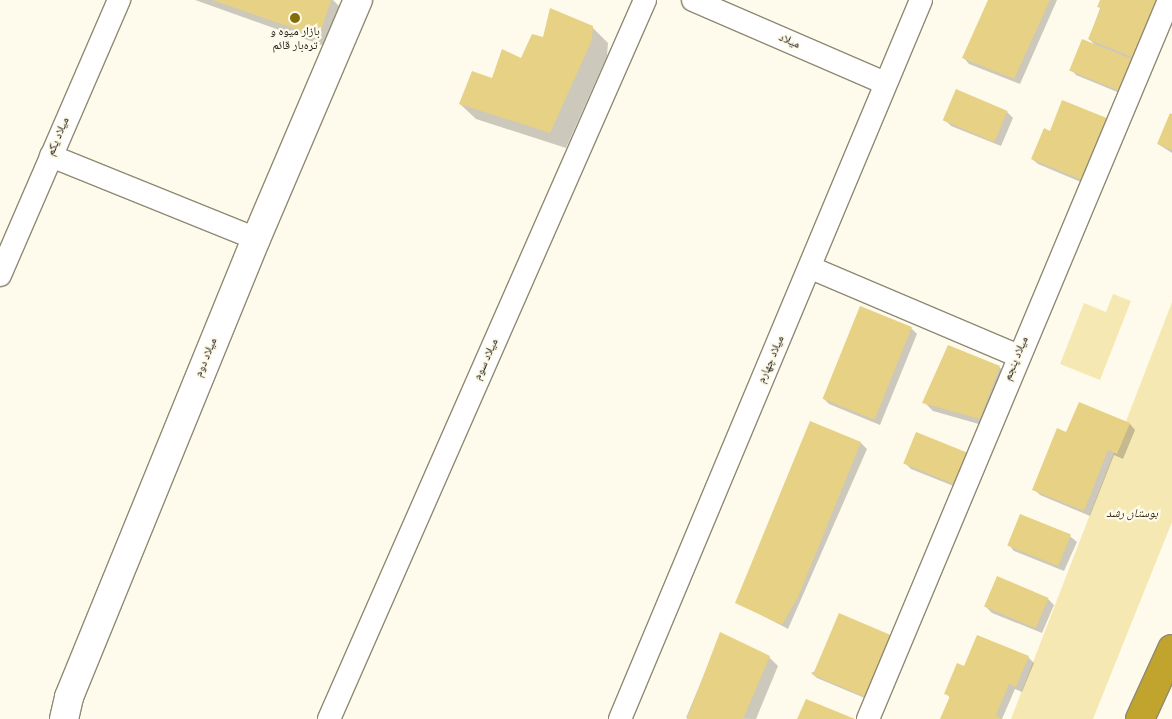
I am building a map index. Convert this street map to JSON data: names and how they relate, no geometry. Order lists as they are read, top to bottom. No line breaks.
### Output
{"streets":{"street":["میلاد","میلاد یکم","میلاد دوم","میلاد پنجم","میلاد سوم","میلاد چهارم"]},"crossings":[["میلاد","میلاد چهارم"]],"parks":["بوستان رشد"],"places":["بازار میوه و تره‌بار قائم"]}
